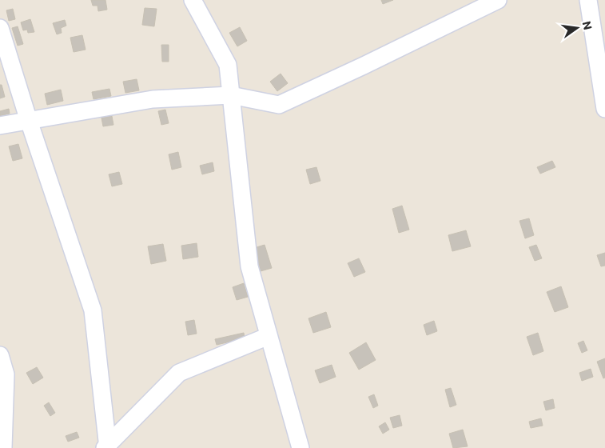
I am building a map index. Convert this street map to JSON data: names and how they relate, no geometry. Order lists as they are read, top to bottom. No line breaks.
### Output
{"north":"right"}
